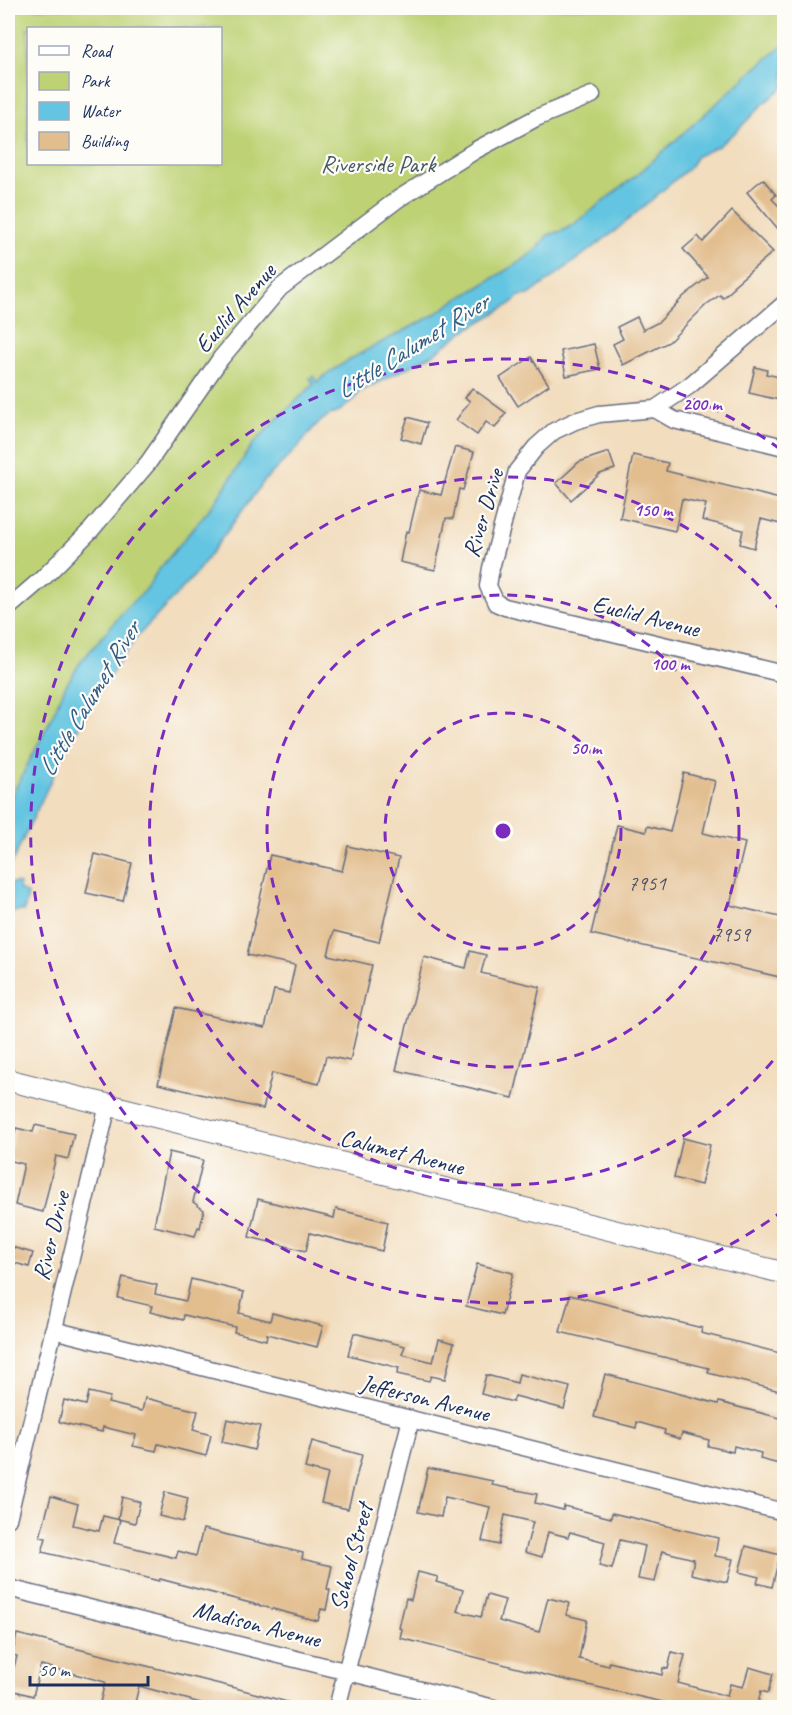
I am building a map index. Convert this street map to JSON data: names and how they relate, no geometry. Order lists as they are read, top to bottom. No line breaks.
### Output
{"streets":{"main road":["Calumet Avenue"],"street":["Euclid Avenue","River Drive","Jefferson Avenue","School Street","Madison Avenue"]},"crossings":[["Euclid Avenue","River Drive"],["River Drive","Calumet Avenue"],["River Drive","Jefferson Avenue"],["Jefferson Avenue","School Street"],["School Street","Madison Avenue"]],"water":["Little Calumet River"],"parks":["Riverside Park"],"house_numbers":["7951","7959"],"legend":["Road","Park","Water","Building"],"scale_bar":"50 m","rings":["200 m","150 m","100 m","50 m"]}
